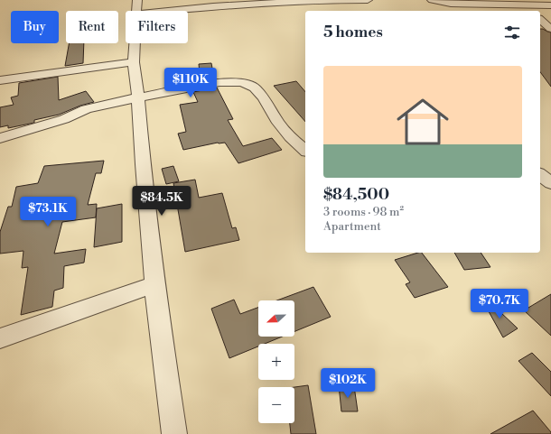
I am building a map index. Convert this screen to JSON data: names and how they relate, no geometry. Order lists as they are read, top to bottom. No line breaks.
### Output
{"north":"left","page":{"chip":["Buy","Rent","Filters"],"heading":"5 homes","list":[{"name":"$84,500","note":"3 rooms · 98 m² · Apartment"}],"price":["$110K","$84.5K","$73.1K","$70.7K","$102K"],"map_buttons":["+","−"]}}
